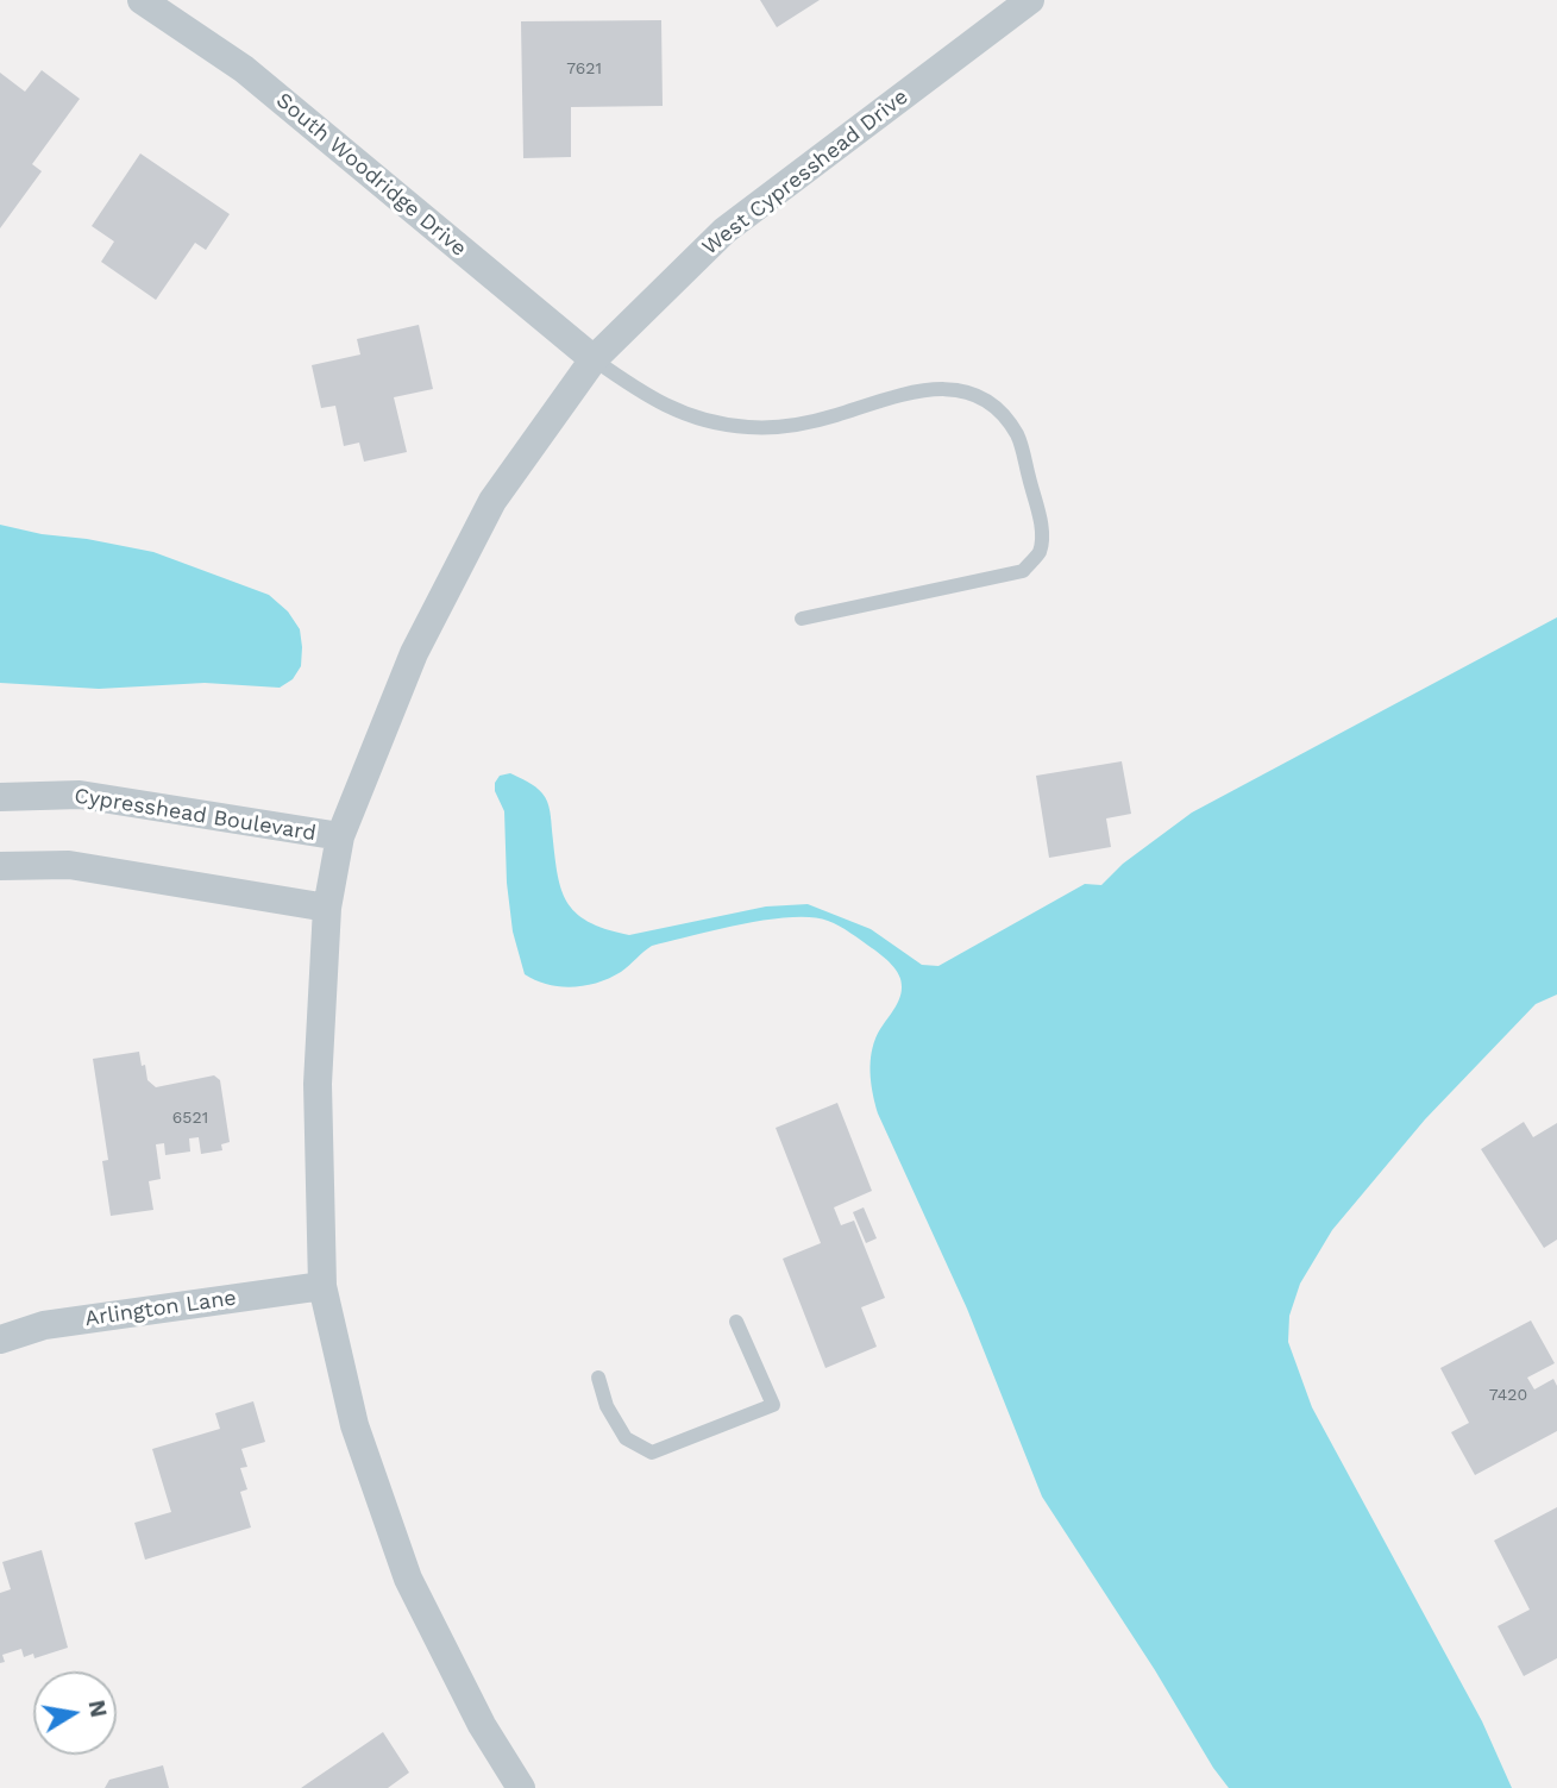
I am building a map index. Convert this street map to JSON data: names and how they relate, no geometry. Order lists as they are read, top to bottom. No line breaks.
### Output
{"streets":{"street":["West Cypresshead Drive","South Woodridge Drive","Cypresshead Boulevard","Arlington Lane"]},"crossings":[["West Cypresshead Drive","South Woodridge Drive"],["West Cypresshead Drive","Cypresshead Boulevard"],["West Cypresshead Drive","Arlington Lane"]],"house_numbers":["7621","6521","7420"],"north":"right"}
